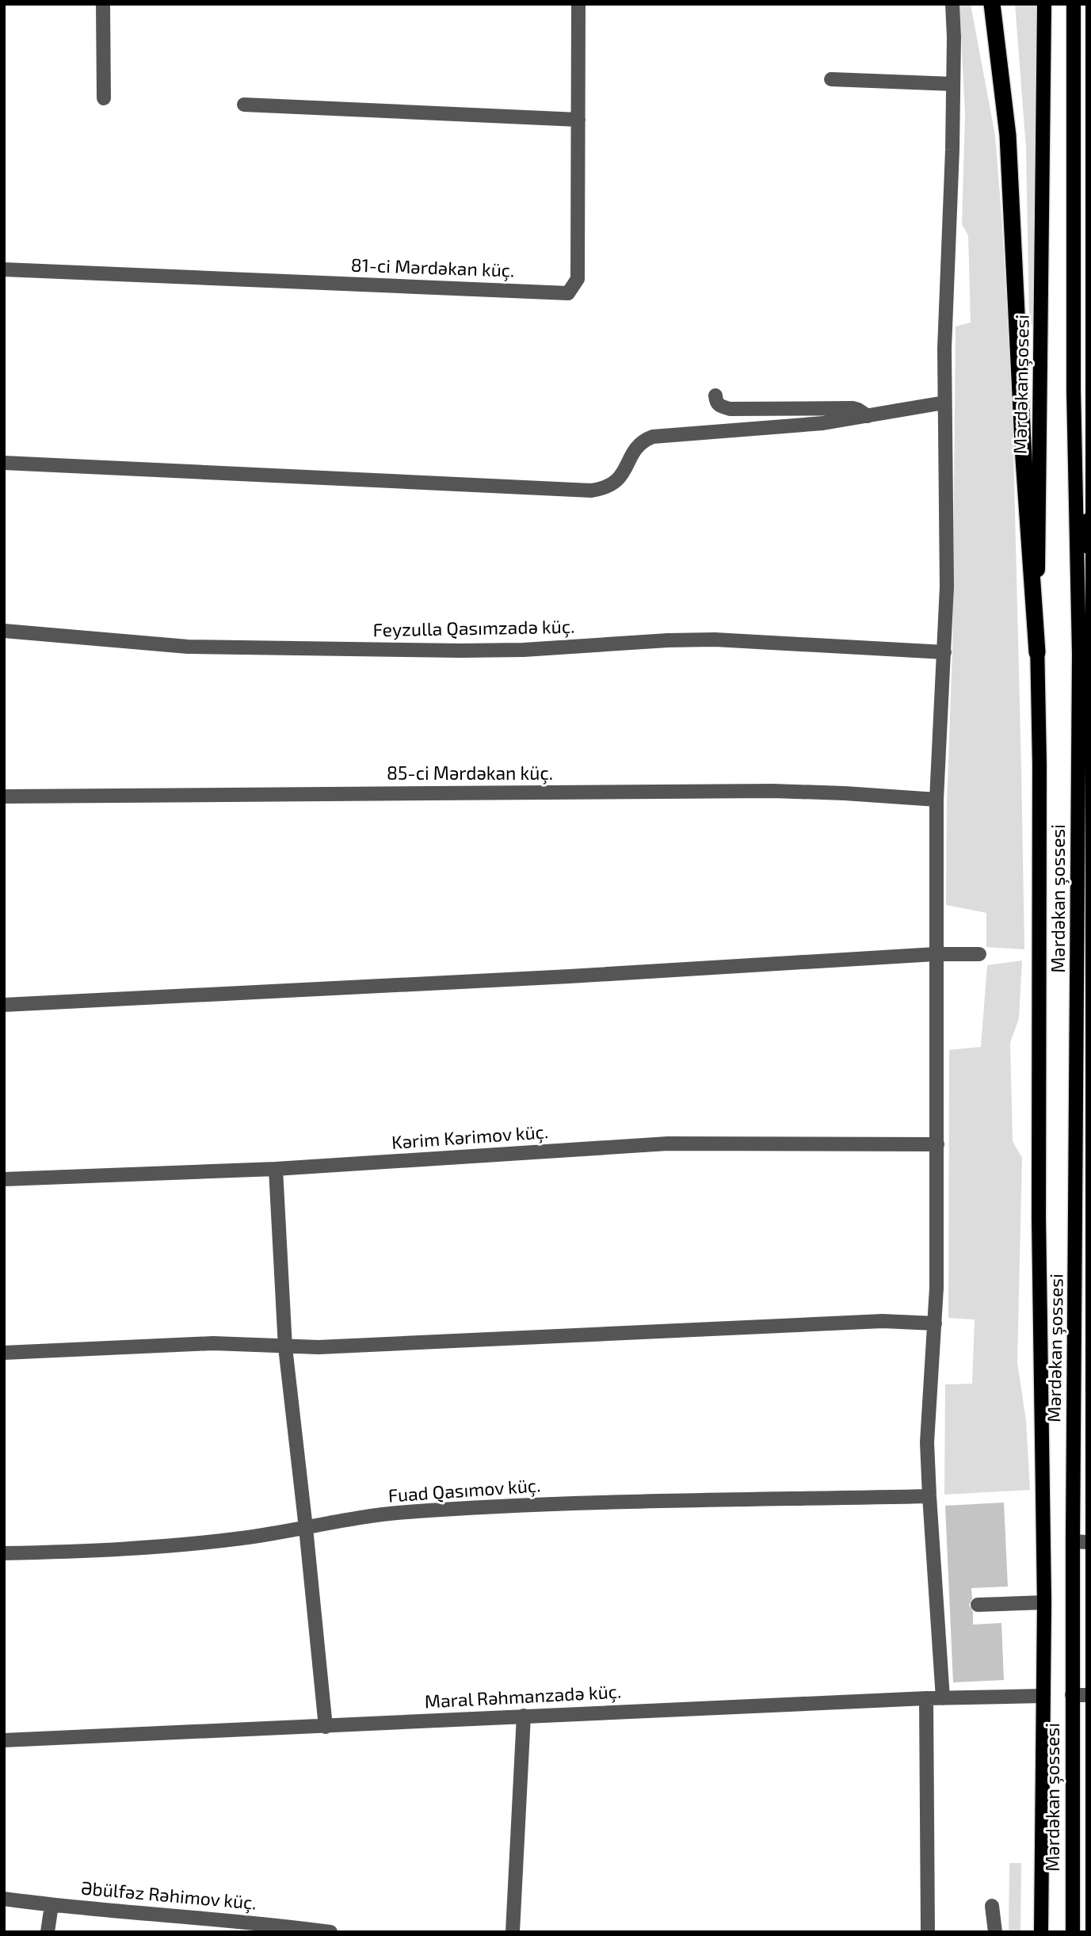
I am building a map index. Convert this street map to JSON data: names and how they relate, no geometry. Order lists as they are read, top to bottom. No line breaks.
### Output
{"streets":{"main road":["Mərdəkan şosesi","Mərdəkan şossesi"],"street":["81-ci Mərdəkan küç.","Feyzulla Qasımzadə küç.","85-ci Mərdəkan küç.","Kərim Kərimov küç.","Fuad Qasımov küç.","Maral Rəhmanzadə küç.","Əbülfəz Rəhimov küç."]},"crossings":[["Mərdəkan şosesi","Mərdəkan şossesi"],["Mərdəkan şossesi","Maral Rəhmanzadə küç."]]}
